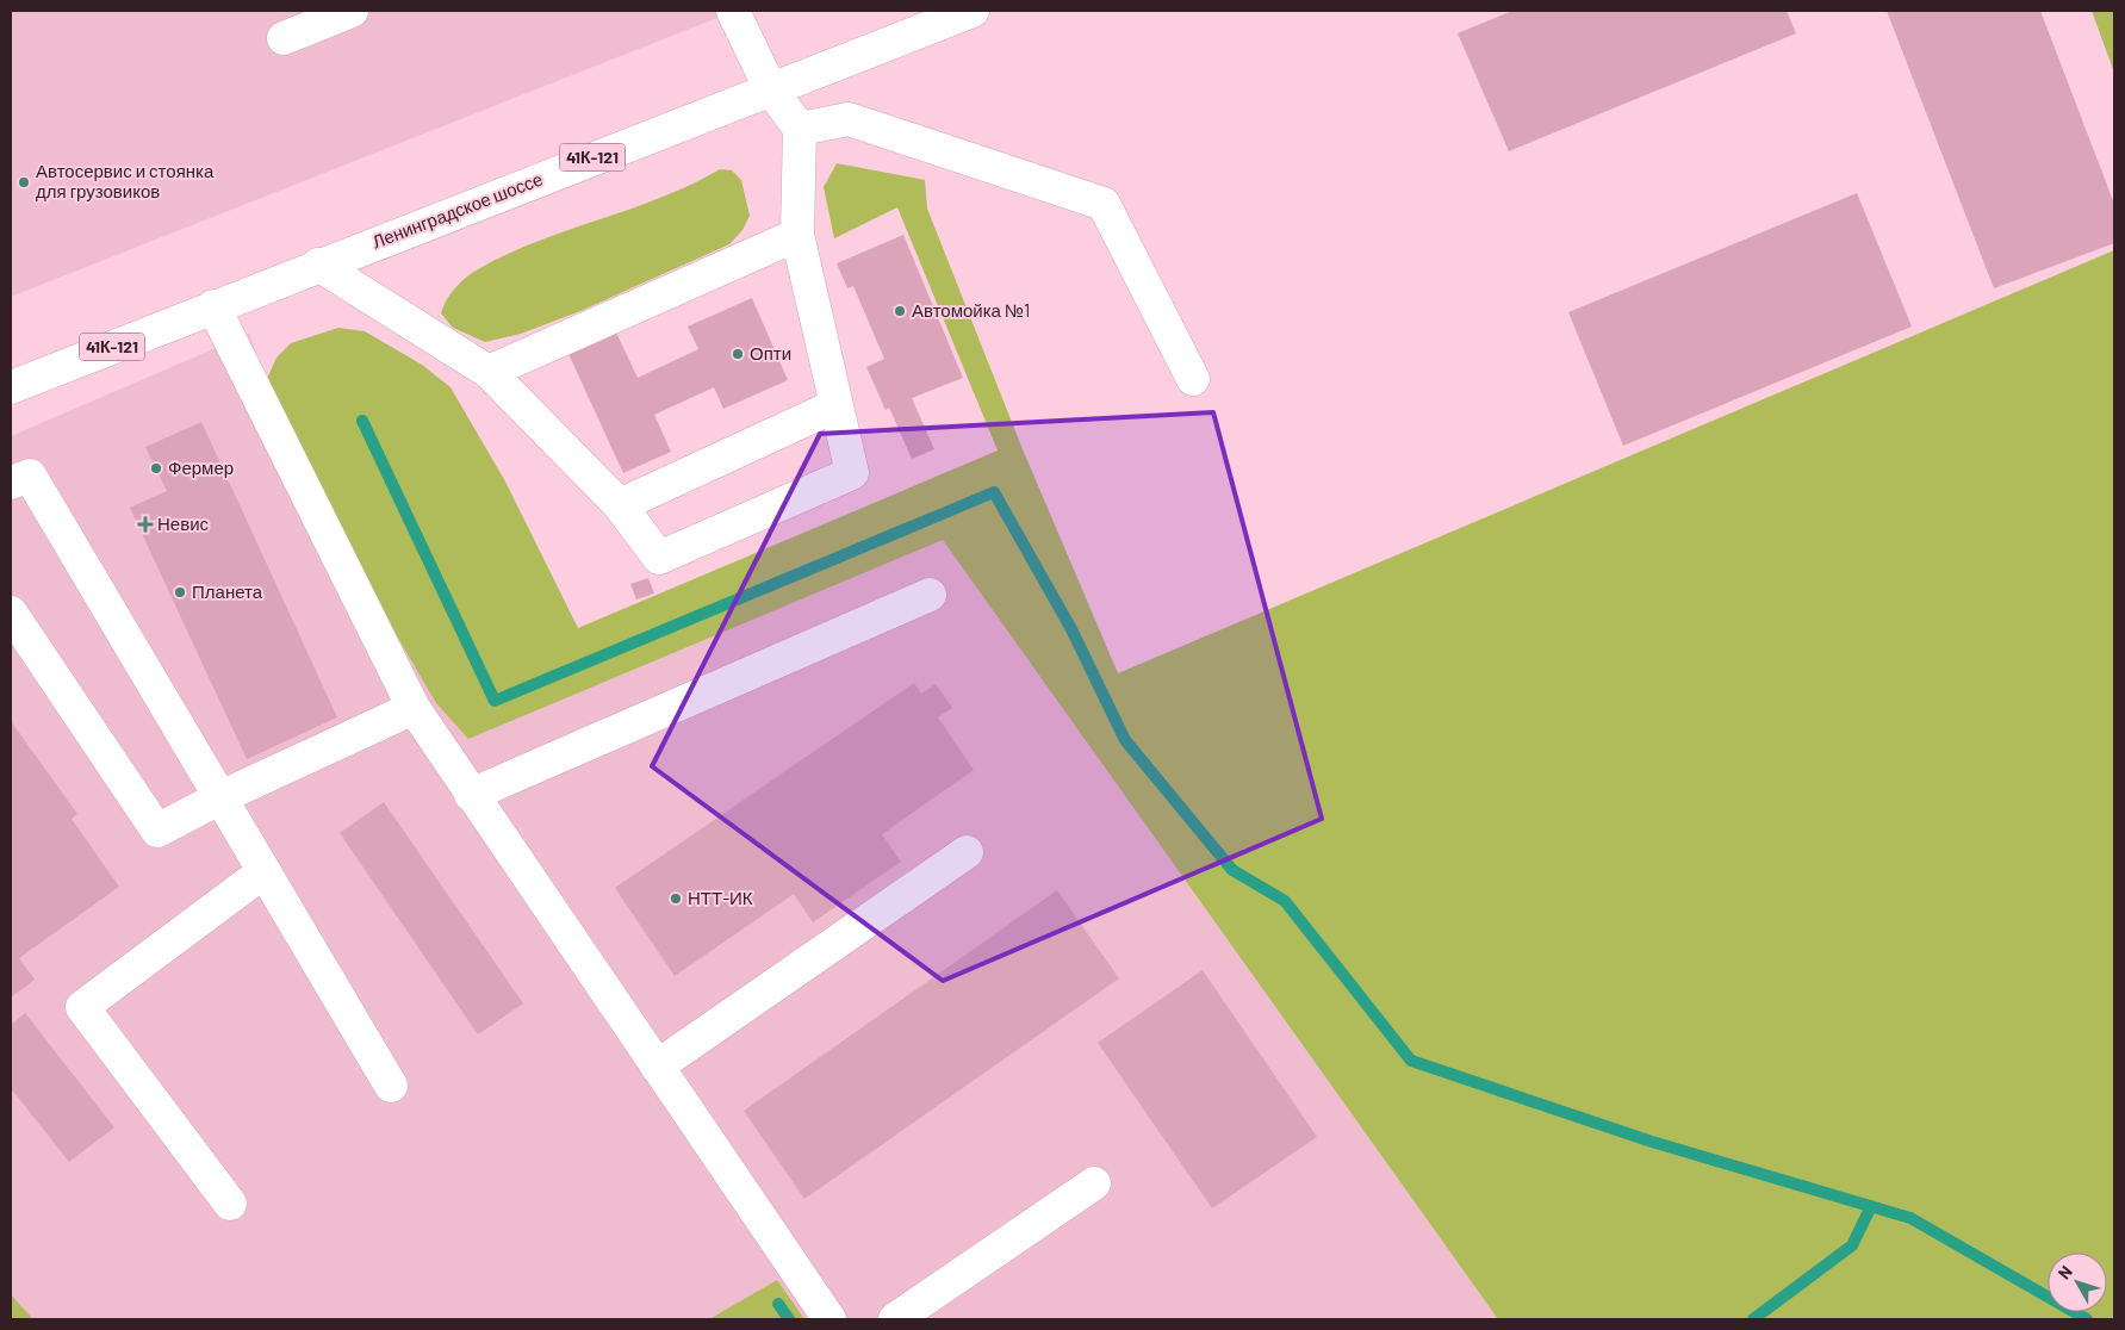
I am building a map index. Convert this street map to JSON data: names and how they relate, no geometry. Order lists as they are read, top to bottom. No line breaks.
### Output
{"streets":{"main road":["41К-121","Ленинградское шоссе"]},"places":{"other":["Автосервис и стоянка для грузовиков","Автомойка №1","Опти","Фермер","Планета","НТТ-ИК"],"health":["Невис"]},"north":"top left"}
